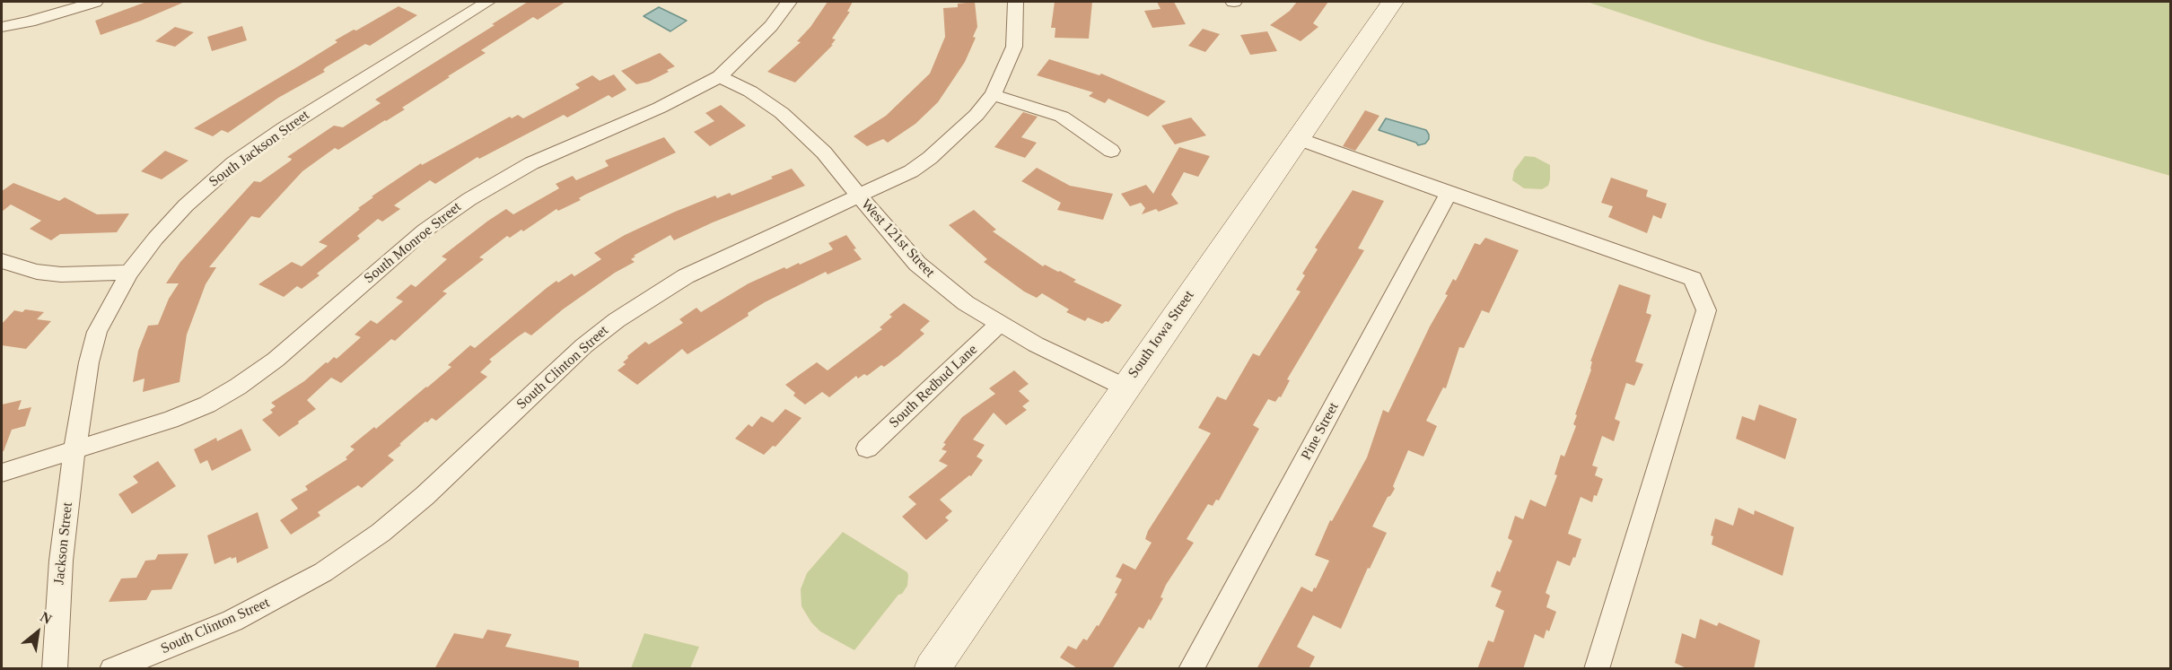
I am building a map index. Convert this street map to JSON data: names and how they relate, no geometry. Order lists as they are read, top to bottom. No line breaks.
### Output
{"streets":{"street":["South Jackson Street","West 121st Street","South Monroe Street","South Iowa Street","South Clinton Street","South Redbud Lane","Pine Street","Jackson Street"]},"crossings":[["South Jackson Street","South Monroe Street"],["South Jackson Street","Jackson Street"],["West 121st Street","South Monroe Street"],["West 121st Street","South Iowa Street"],["West 121st Street","South Clinton Street"],["West 121st Street","South Redbud Lane"],["South Monroe Street","Jackson Street"]],"north":"top right"}
